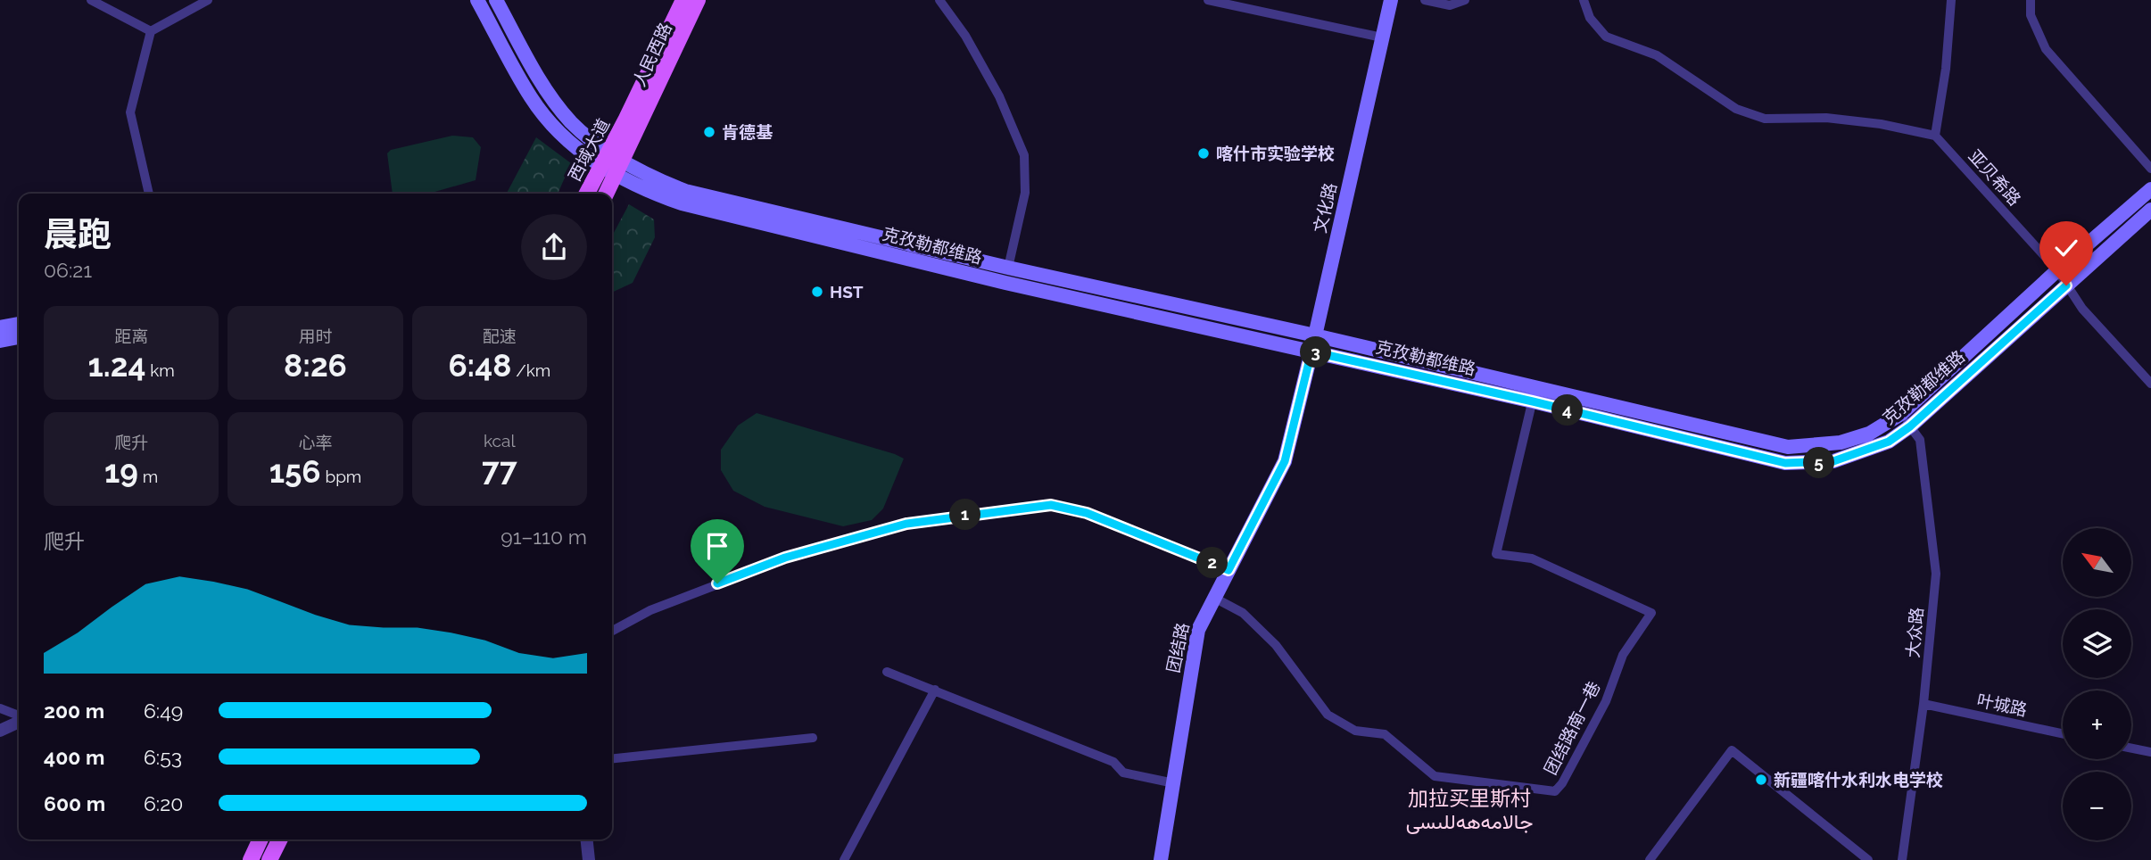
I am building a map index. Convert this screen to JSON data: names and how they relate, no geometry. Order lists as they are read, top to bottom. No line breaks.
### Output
{"streets":{"main road":["人民西路","西域大道","文化路","克孜勒都维路","团结路"],"street":["亚贝希路","大众路","叶城路","团结路南一巷"]},"crossings":[["人民西路","西域大道"],["西域大道","克孜勒都维路"],["亚贝希路","克孜勒都维路"],["文化路","克孜勒都维路"],["文化路","团结路"],["克孜勒都维路","大众路"],["克孜勒都维路","团结路"],["克孜勒都维路","团结路南一巷"],["大众路","叶城路"],["团结路","团结路南一巷"]],"districts":["加拉买里斯村 جالامەھەللىسى"],"places":["肯德基","喀什市实验学校","HST","新疆喀什水利水电学校"],"north":"top left","page":{"heading":["晨跑","06:21"],"stats":[["距离","1.24 km"],["用时","8:26"],["配速","6:48 /km"],["爬升","19 m"],["心率","156 bpm"],["kcal","77"]],"pins":["3","4","5","1","2"],"chart":["爬升","91–110 m"],"map_buttons":["+","−"],"list":[{"name":"200 m","note":"6:49"},{"name":"400 m","note":"6:53"},{"name":"600 m","note":"6:20"}]}}
